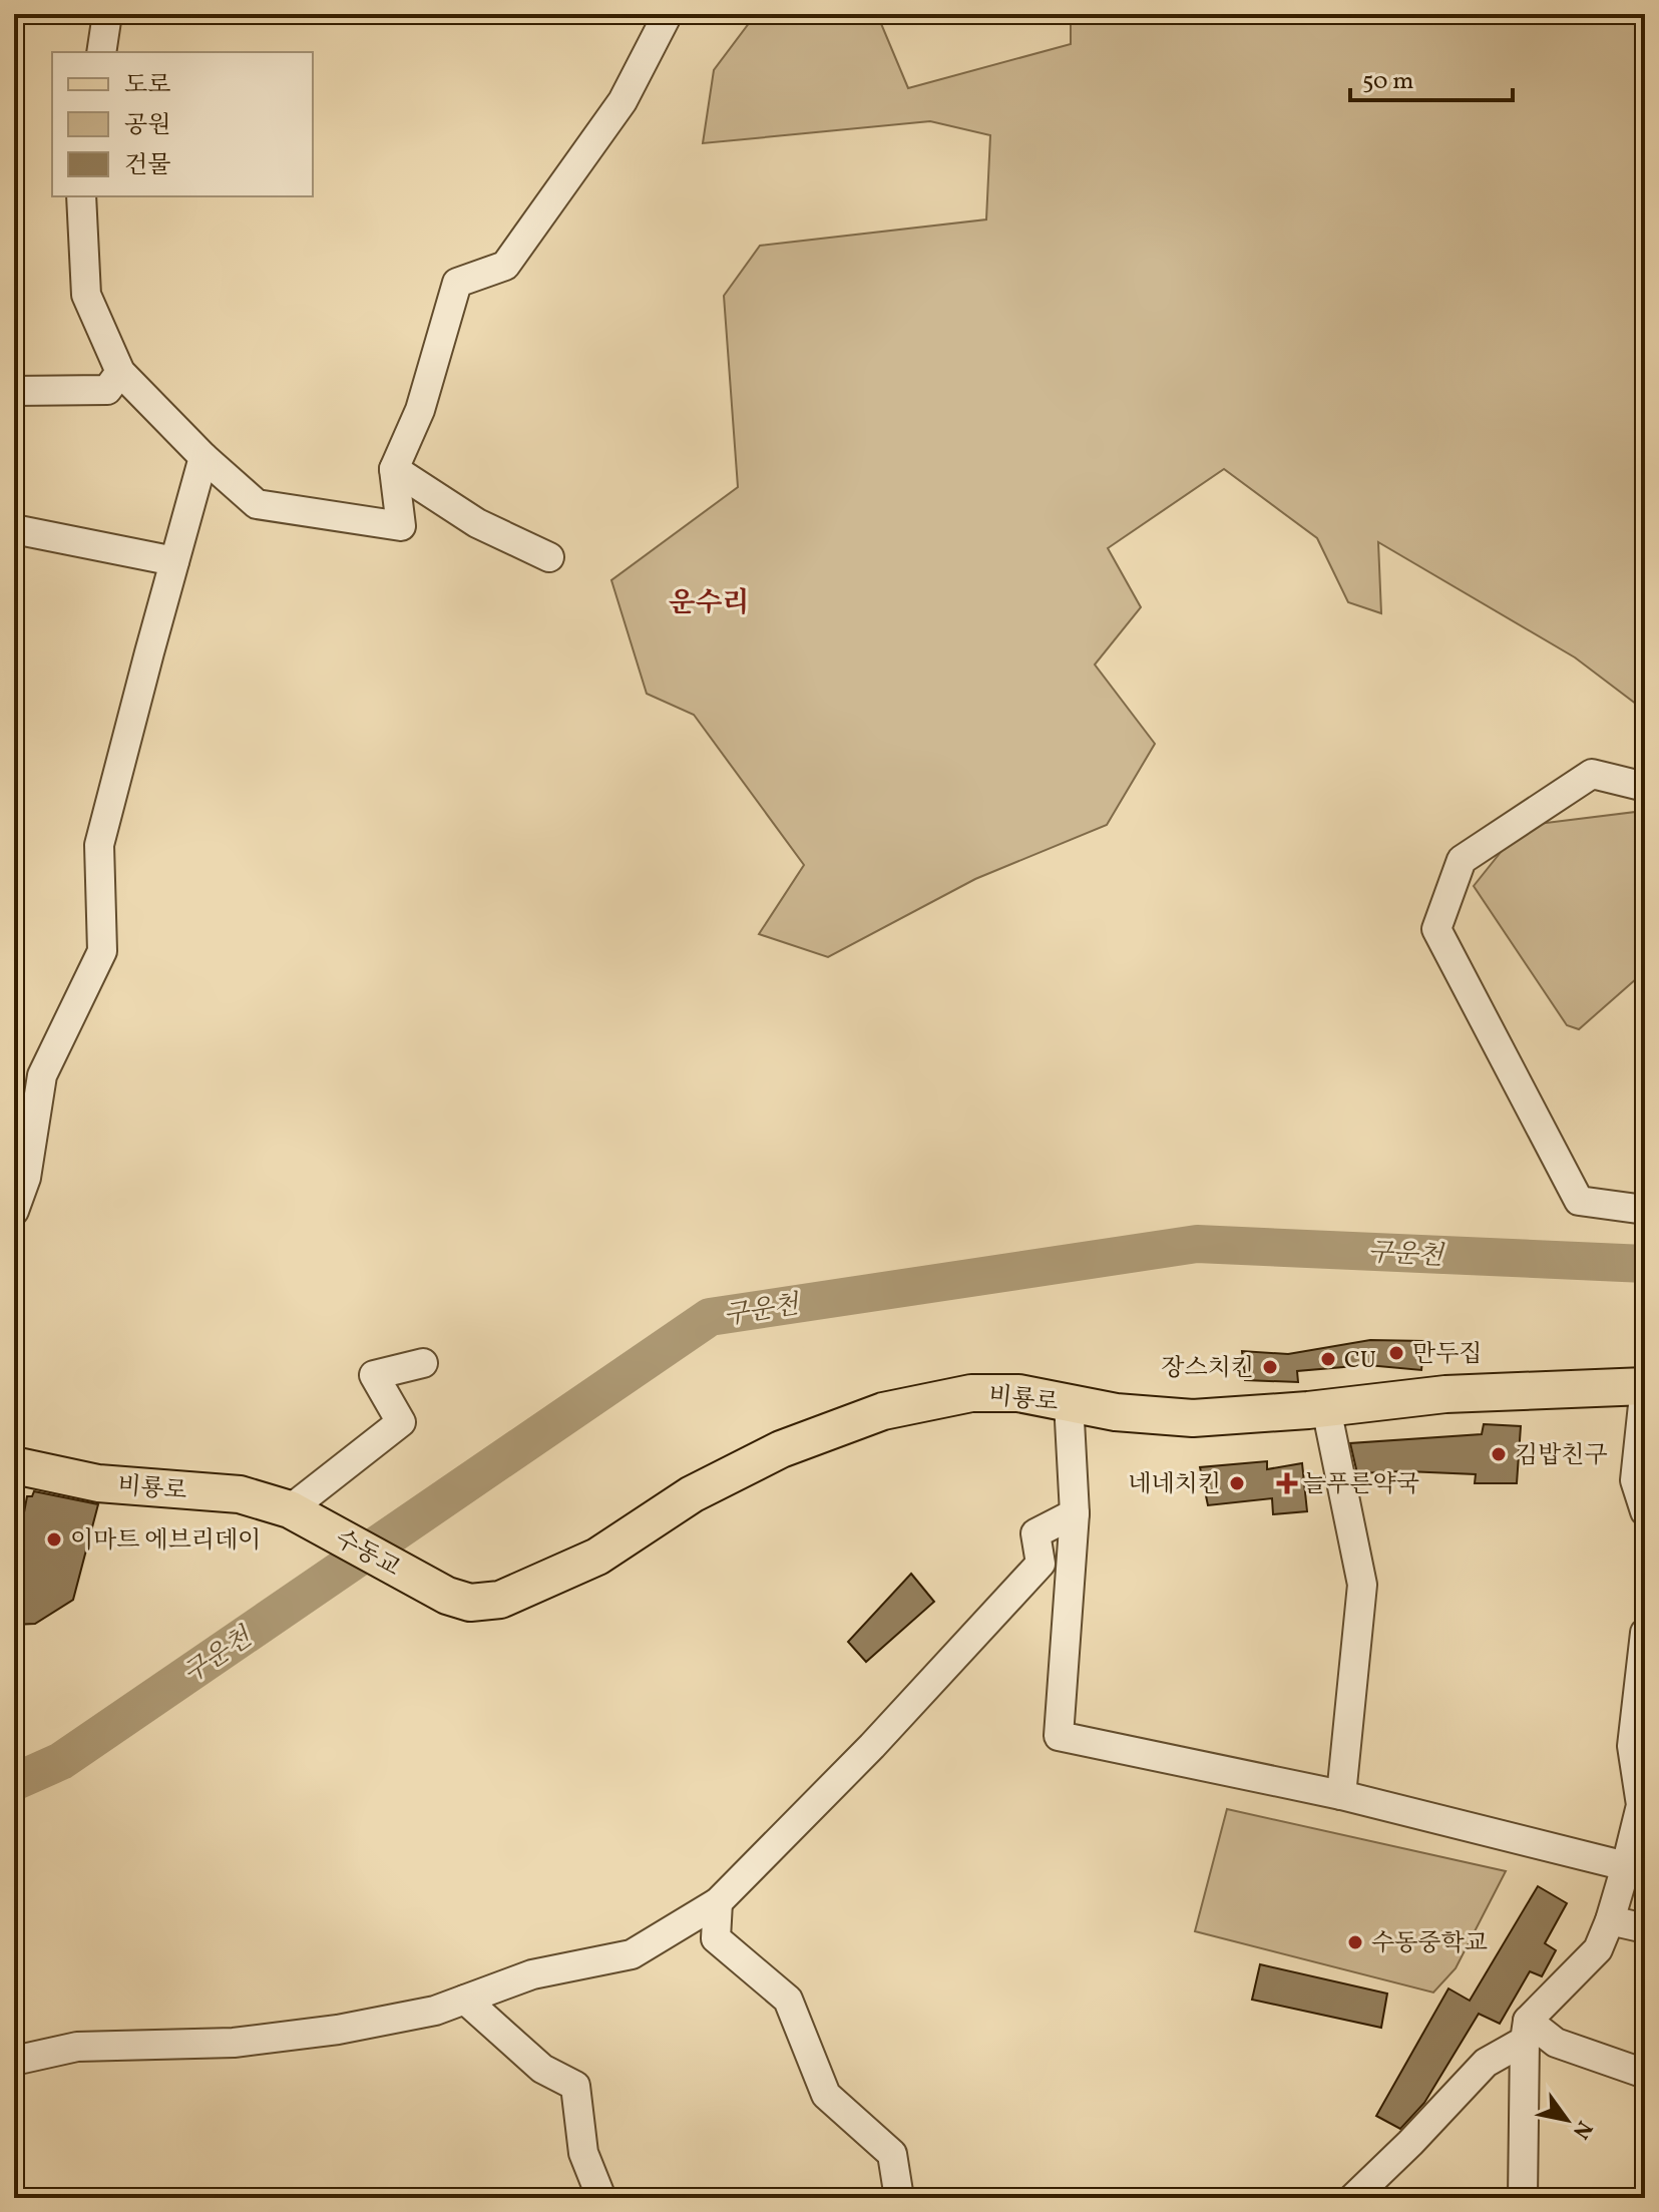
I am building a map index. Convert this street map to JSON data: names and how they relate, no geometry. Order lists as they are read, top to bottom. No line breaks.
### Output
{"streets":{"main road":["비룡로","수동교"]},"crossings":[["비룡로","수동교"]],"districts":["운수리"],"water":["구운천"],"places":{"other":["만두집","CU","장스치킨","김밥친구","네네치킨","이마트 에브리데이","수동중학교"],"health":["늘푸른약국"]},"legend":["도로","공원","건물"],"scale_bar":"50 m","north":"bottom right"}
